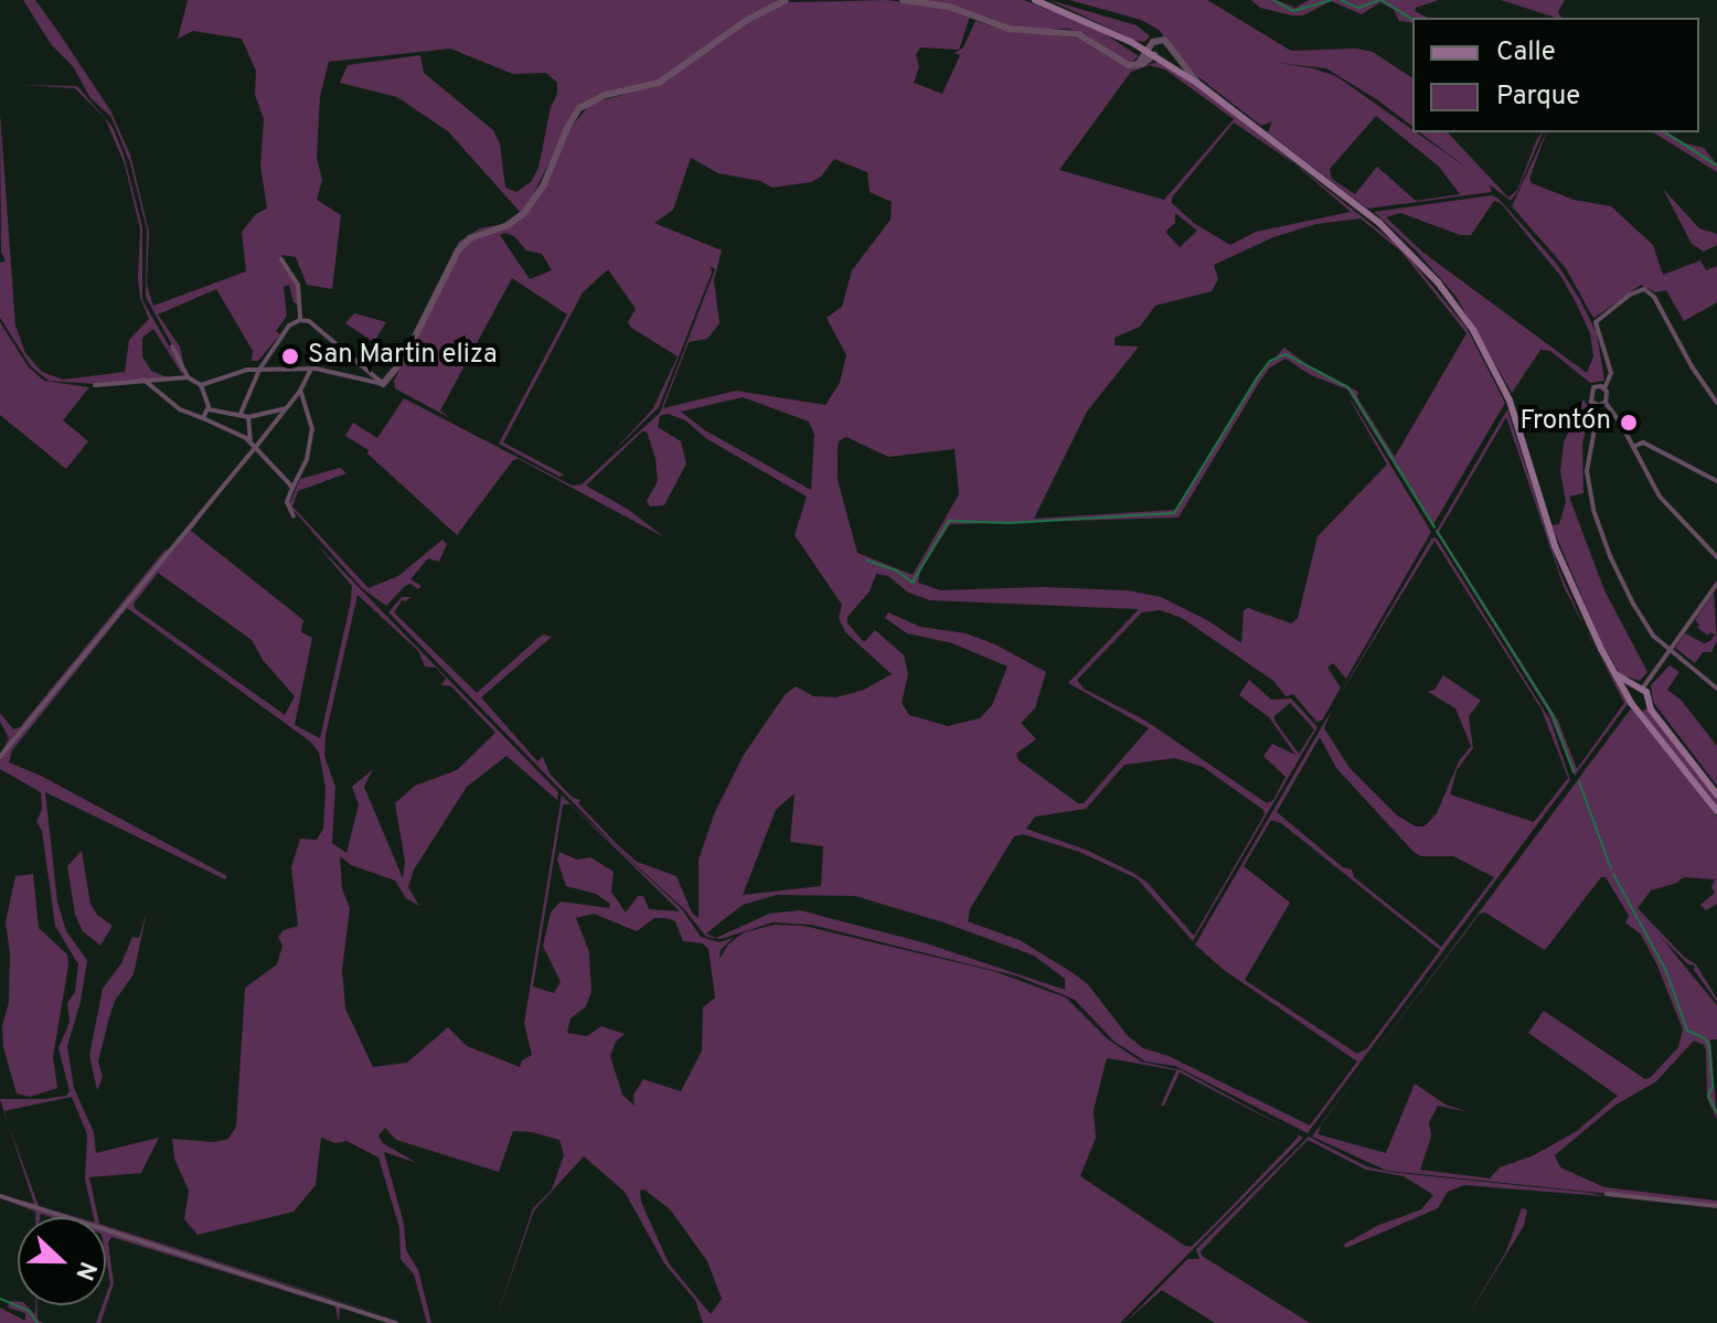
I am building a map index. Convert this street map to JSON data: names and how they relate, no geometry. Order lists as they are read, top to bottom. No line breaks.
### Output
{"places":["San Martin eliza","Frontón"],"legend":["Calle","Parque"],"north":"right"}
